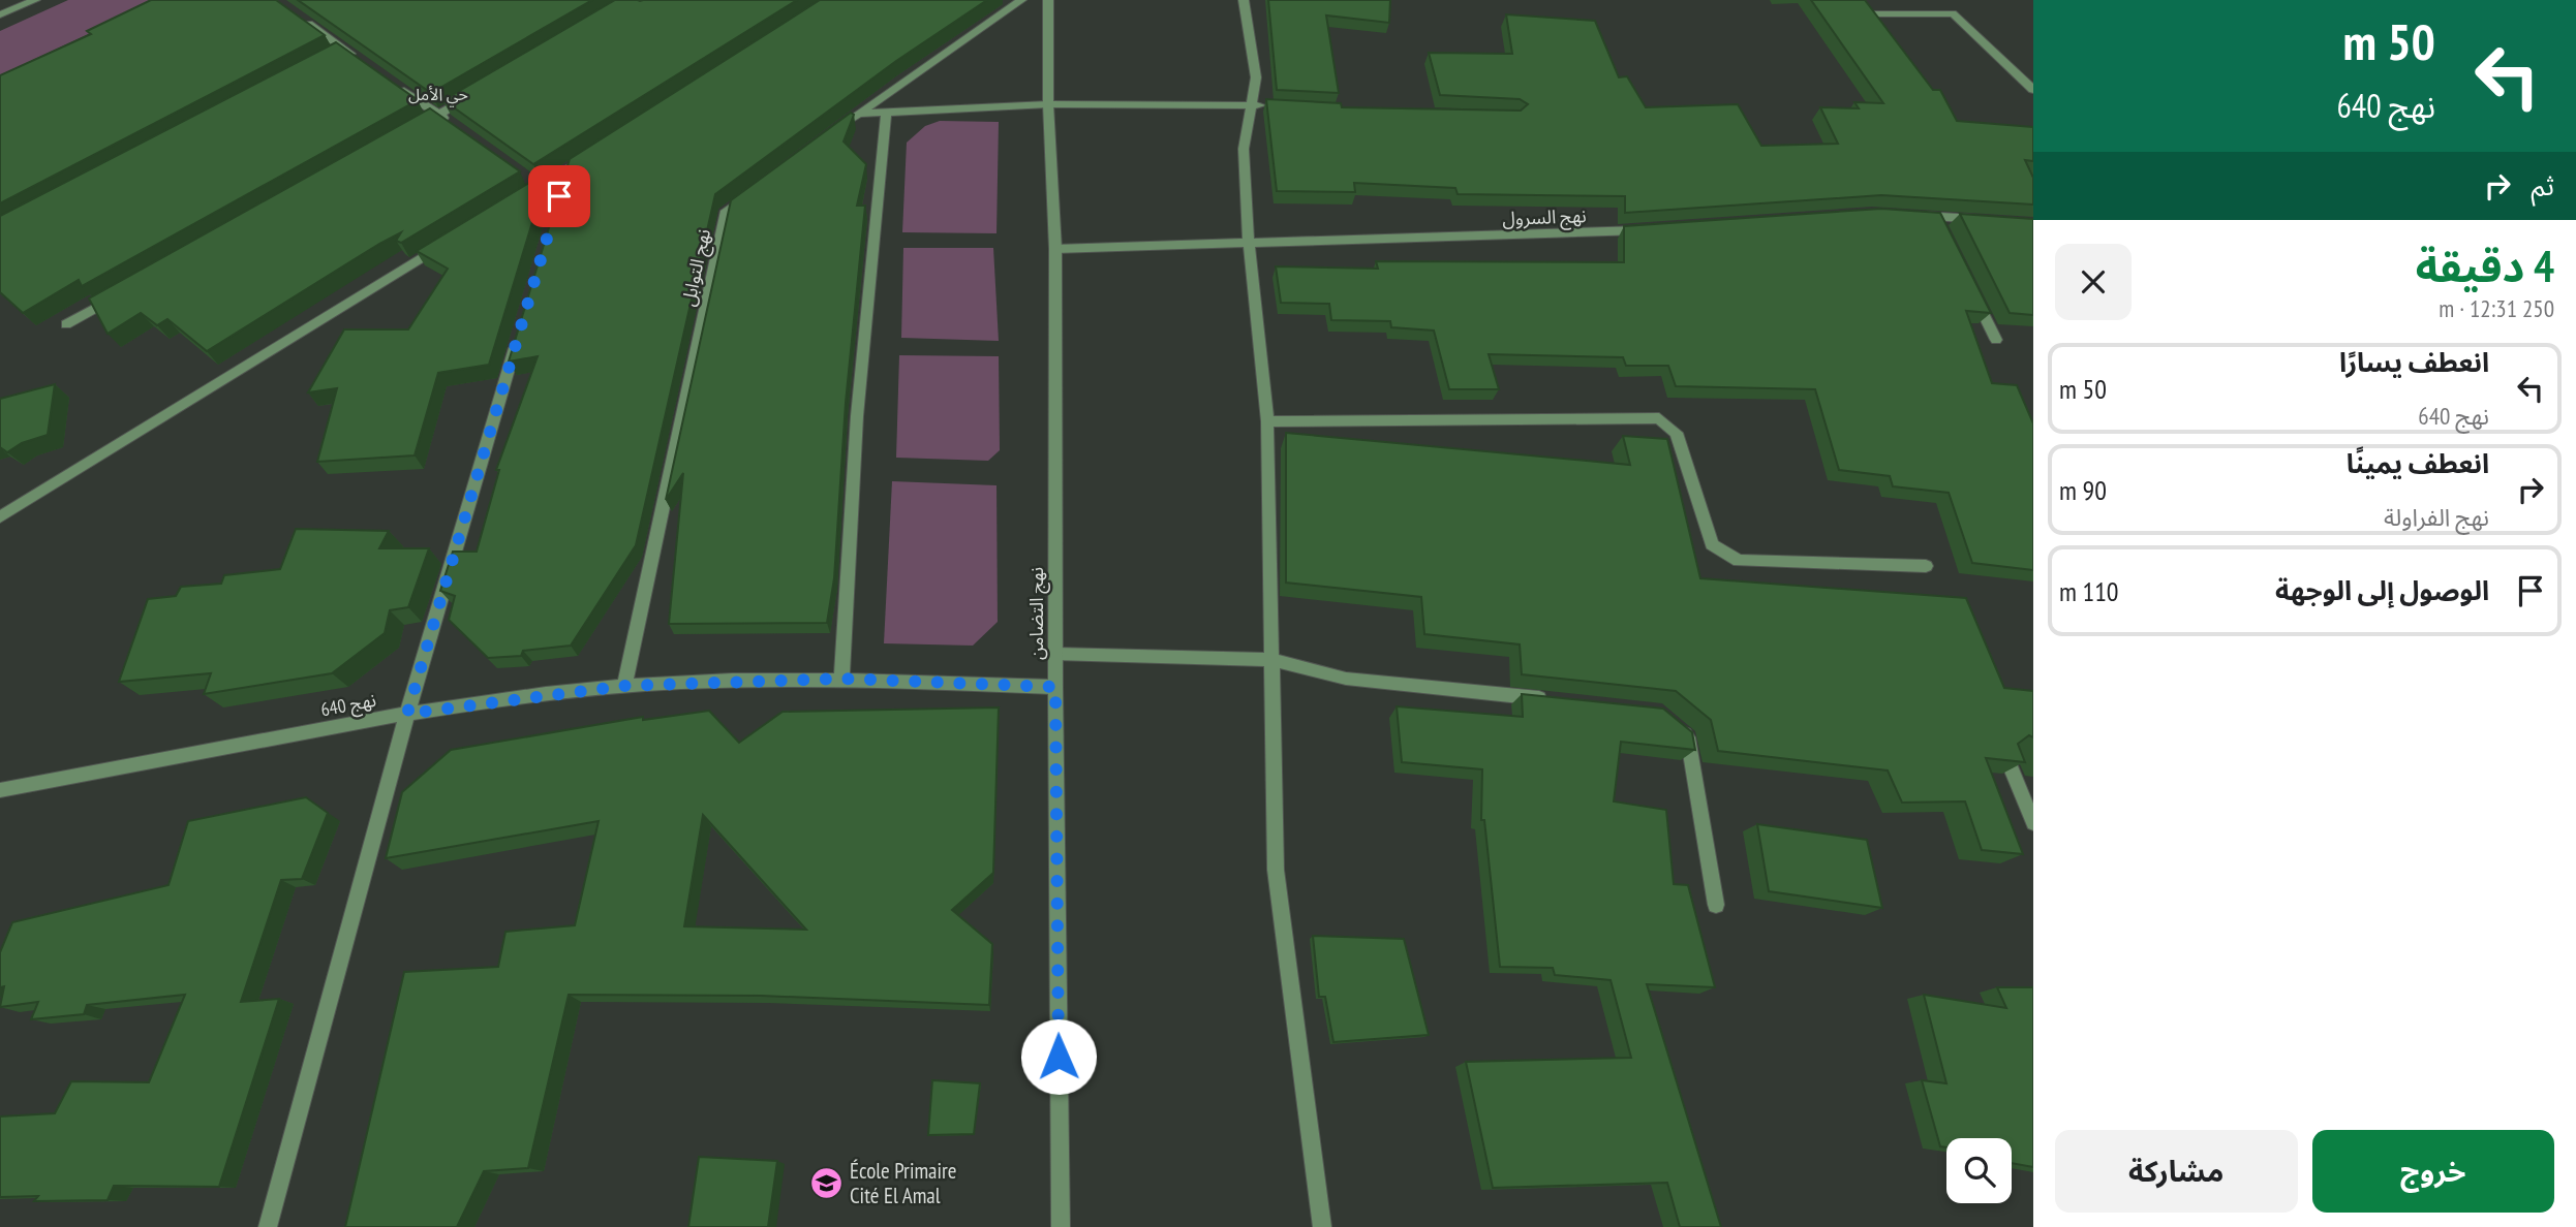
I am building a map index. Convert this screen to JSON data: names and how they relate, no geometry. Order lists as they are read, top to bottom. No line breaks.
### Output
{"streets":{"street":["نهج السرول","نهج التوابل","نهج التضامن","نهج 640"]},"crossings":[["نهج السرول","نهج التضامن"],["نهج التوابل","نهج 640"],["نهج التضامن","نهج 640"]],"districts":["حي الأمل"],"places":{"school or university":["École Primaire Cité El Amal"]},"page":{"turn":["50 m","نهج 640"],"then":"ثم","heading":["4 دقيقة","250 m · 12:31"],"list":[{"name":"انعطف يسارًا","note":"نهج 640","value":"50 m"},{"name":"انعطف يمينًا","note":"نهج الفراولة","value":"90 m"},{"name":"الوصول إلى الوجهة","value":"110 m"}],"buttons":["خروج","مشاركة"]}}
